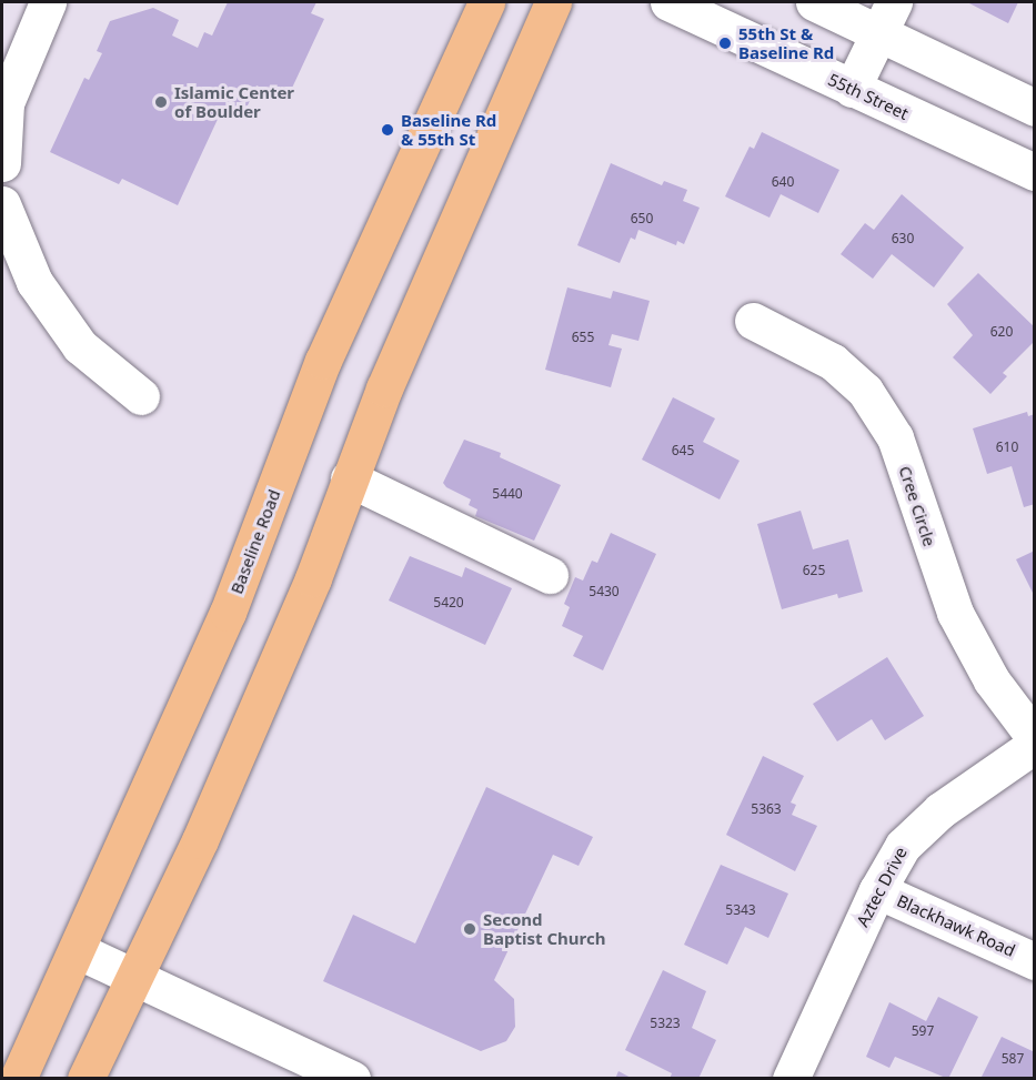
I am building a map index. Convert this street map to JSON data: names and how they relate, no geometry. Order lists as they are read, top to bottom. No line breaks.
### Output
{"streets":{"main road":["Baseline Road"],"street":["55th Street","Cree Circle","Aztec Drive","Blackhawk Road"]},"crossings":[["Aztec Drive","Blackhawk Road"]],"places":["55th St & Baseline Rd","Islamic Center of Boulder","Baseline Rd & 55th St","Second Baptist Church"],"house_numbers":["640","650","630","620","655","610","645","5440","625","5430","5420","5363","5343","5323","597","587"]}
